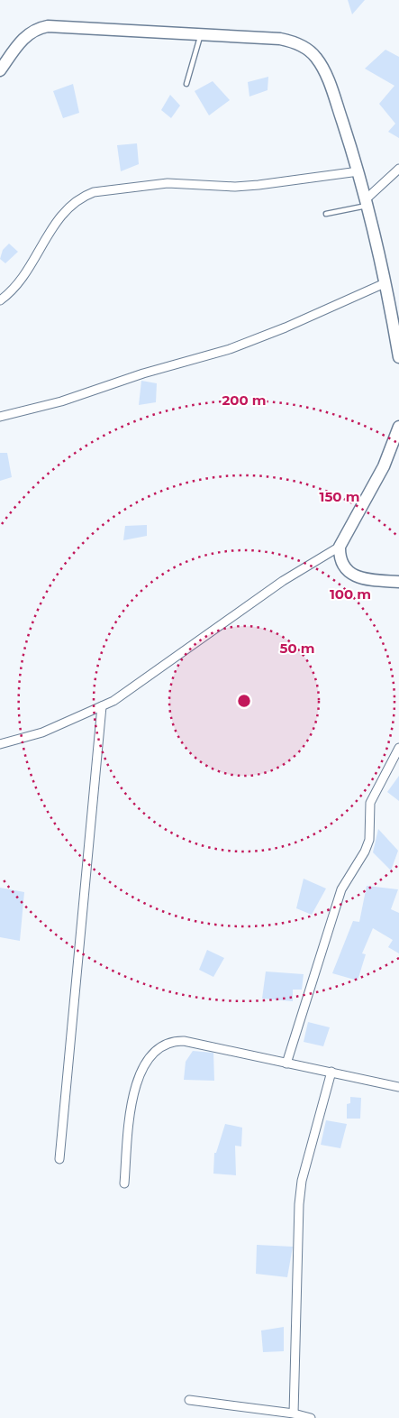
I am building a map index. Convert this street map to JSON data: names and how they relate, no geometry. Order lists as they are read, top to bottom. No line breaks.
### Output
{"rings":["200 m","150 m","100 m","50 m"]}
